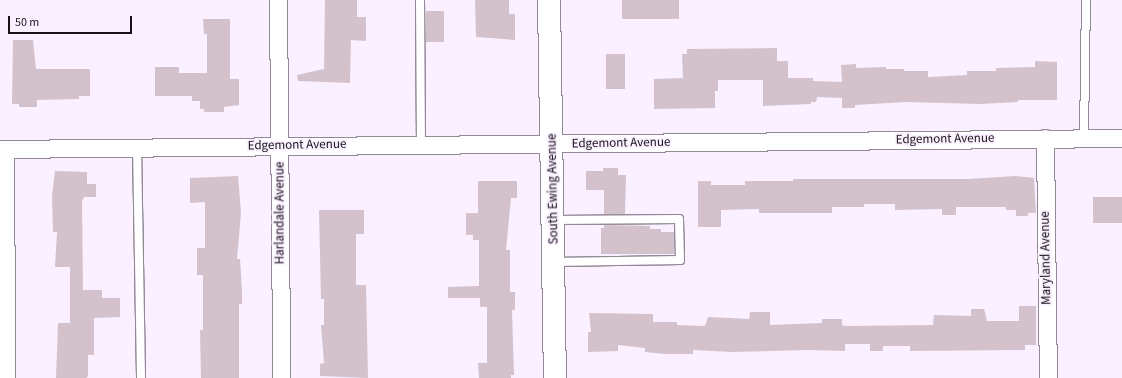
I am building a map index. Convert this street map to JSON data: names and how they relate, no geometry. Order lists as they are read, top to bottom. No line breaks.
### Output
{"streets":{"street":["Edgemont Avenue","South Ewing Avenue","Harlandale Avenue","Maryland Avenue"]},"crossings":[["Edgemont Avenue","South Ewing Avenue"],["Edgemont Avenue","Harlandale Avenue"],["Edgemont Avenue","Maryland Avenue"]],"scale_bar":"50 m"}
